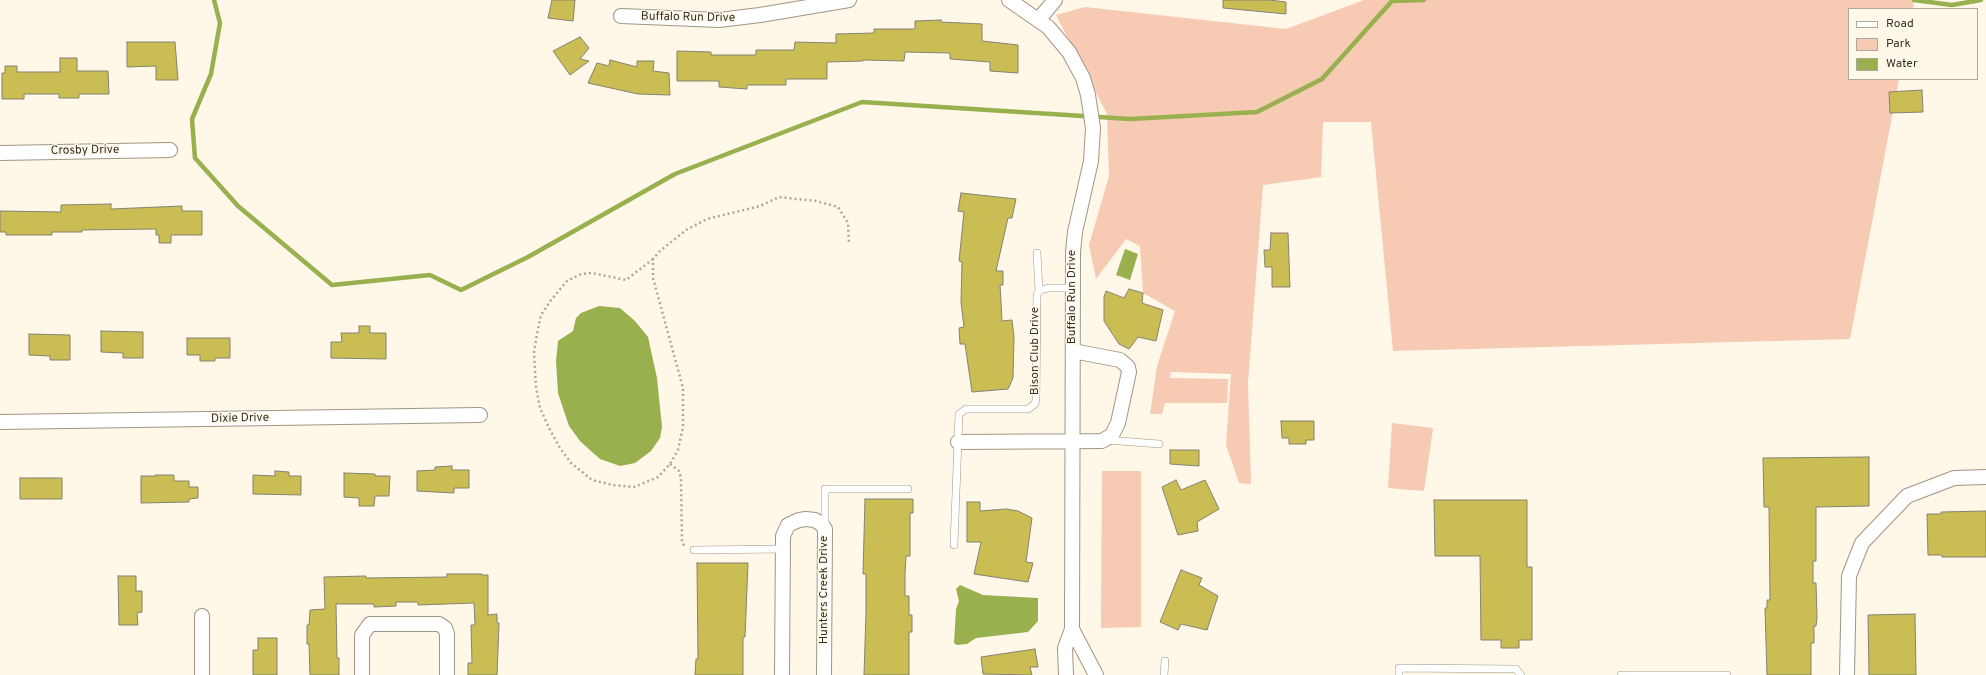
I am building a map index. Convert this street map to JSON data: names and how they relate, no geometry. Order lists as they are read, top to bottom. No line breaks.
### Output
{"streets":{"street":["Buffalo Run Drive","Crosby Drive","Dixie Drive","Hunters Creek Drive"],"lane":["Bison Club Drive"]},"crossings":[["Buffalo Run Drive","Bison Club Drive"]],"legend":["Road","Park","Water"]}
